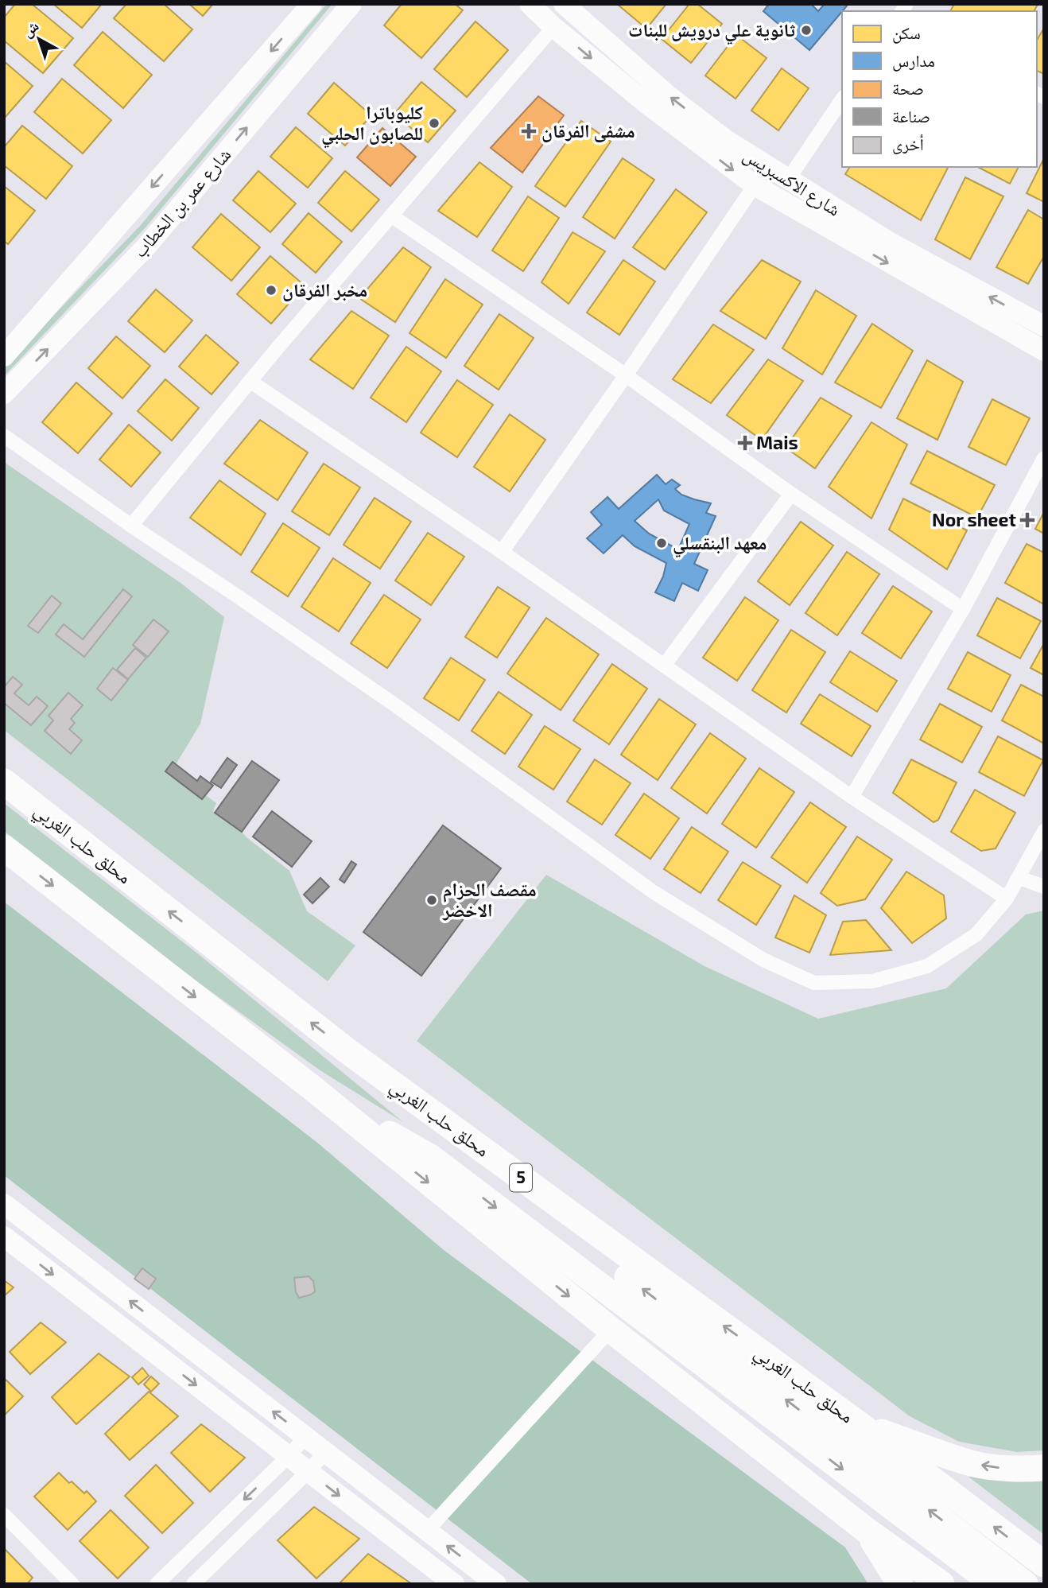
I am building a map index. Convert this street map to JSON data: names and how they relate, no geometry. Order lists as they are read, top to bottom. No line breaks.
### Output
{"streets":{"highway":["محلق حلب الغربي","5"],"street":["شارع الاكسبريس","شارع عمر بن الخطاب"]},"places":{"other":["ثانوية علي درويش للبنات","كليوباترا للصابون الحلبي","مخبر الفرقان","معهد البنقسلي","مقصف الحزام الاخضر"],"health":["مشفى الفرقان","Mais","Nor sheet"]},"legend":["سكن","مدارس","صحة","صناعة","أخرى"],"north":"top left"}
